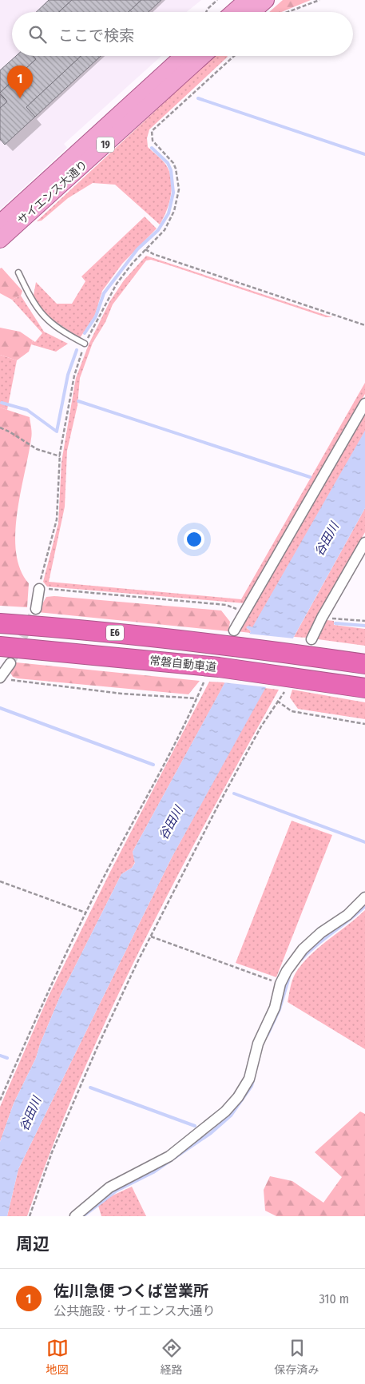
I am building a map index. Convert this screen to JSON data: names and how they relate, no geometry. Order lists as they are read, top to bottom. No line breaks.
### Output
{"streets":{"highway":["E6","常磐自動車道"],"main road":["19","サイエンス大通り"]},"water":["谷田川"],"page":{"search":"ここで検索","pins":"1","heading":"周辺","list":[{"mark":"1","name":"佐川急便 つくば営業所","note":"公共施設 · サイエンス大通り","value":"310 m"}],"nav":["地図","経路","保存済み"]}}
